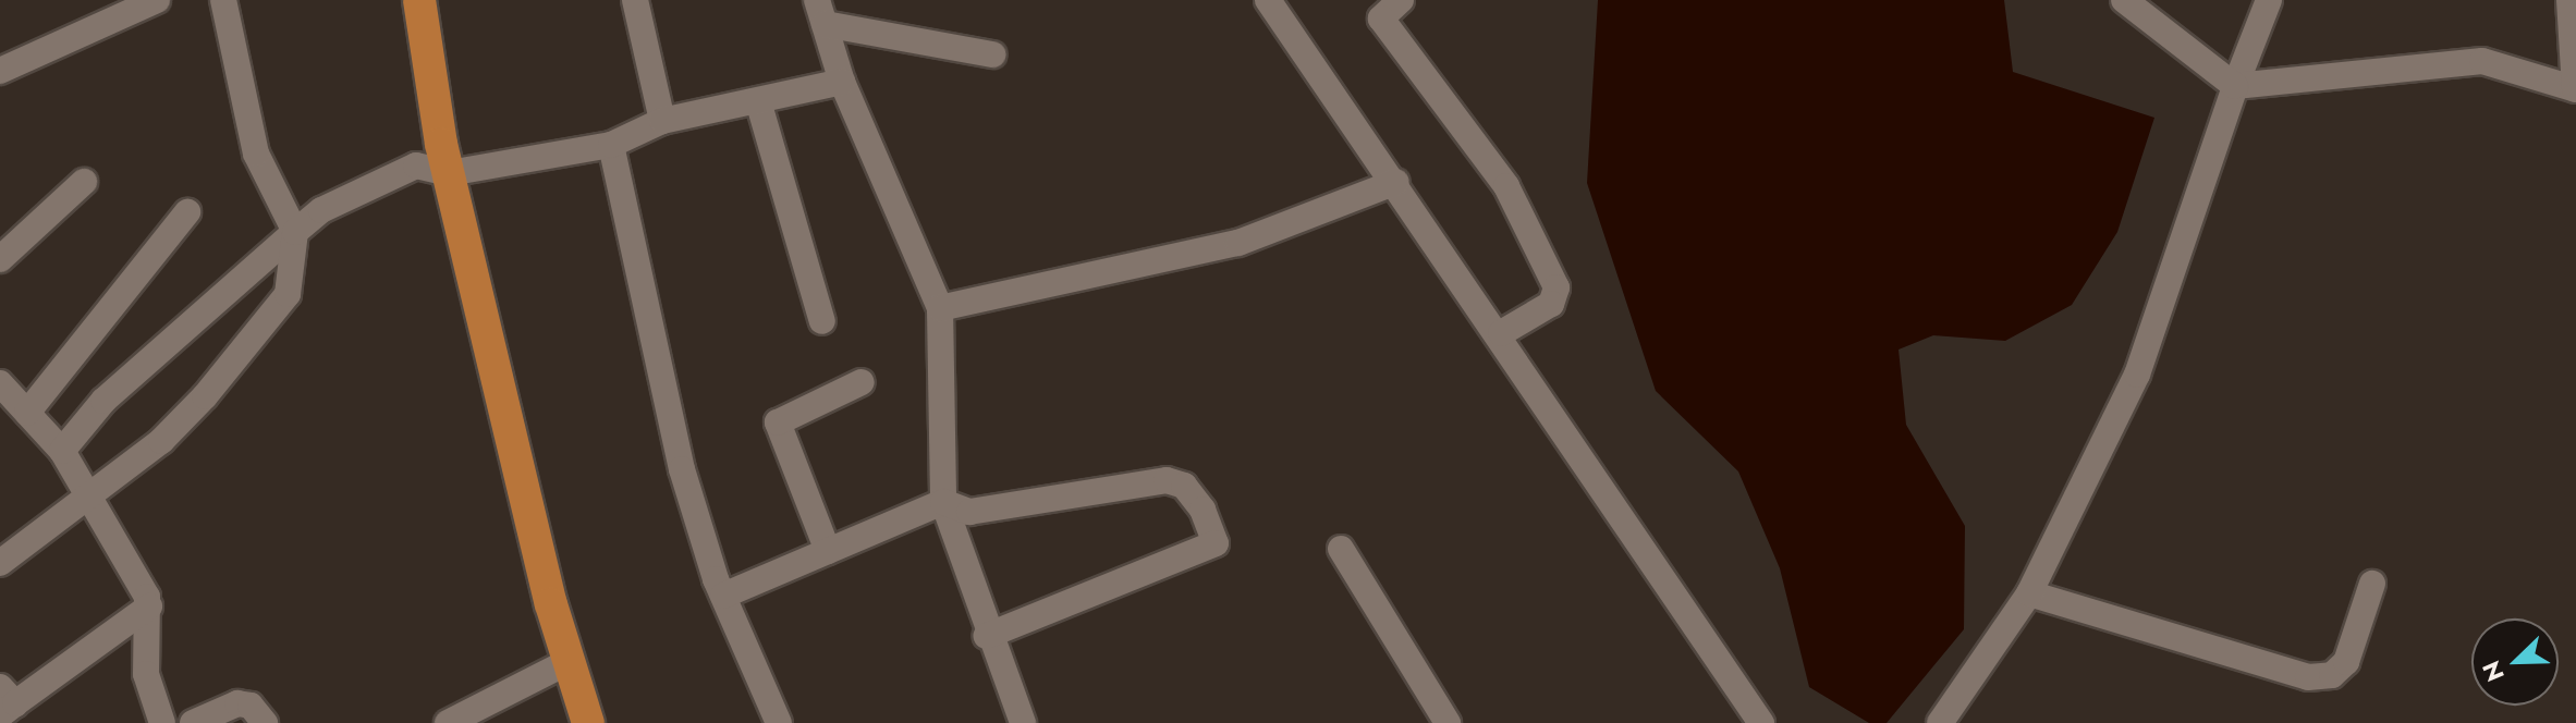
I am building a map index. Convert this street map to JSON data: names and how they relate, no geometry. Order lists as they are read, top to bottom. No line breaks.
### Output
{"north":"bottom left"}
